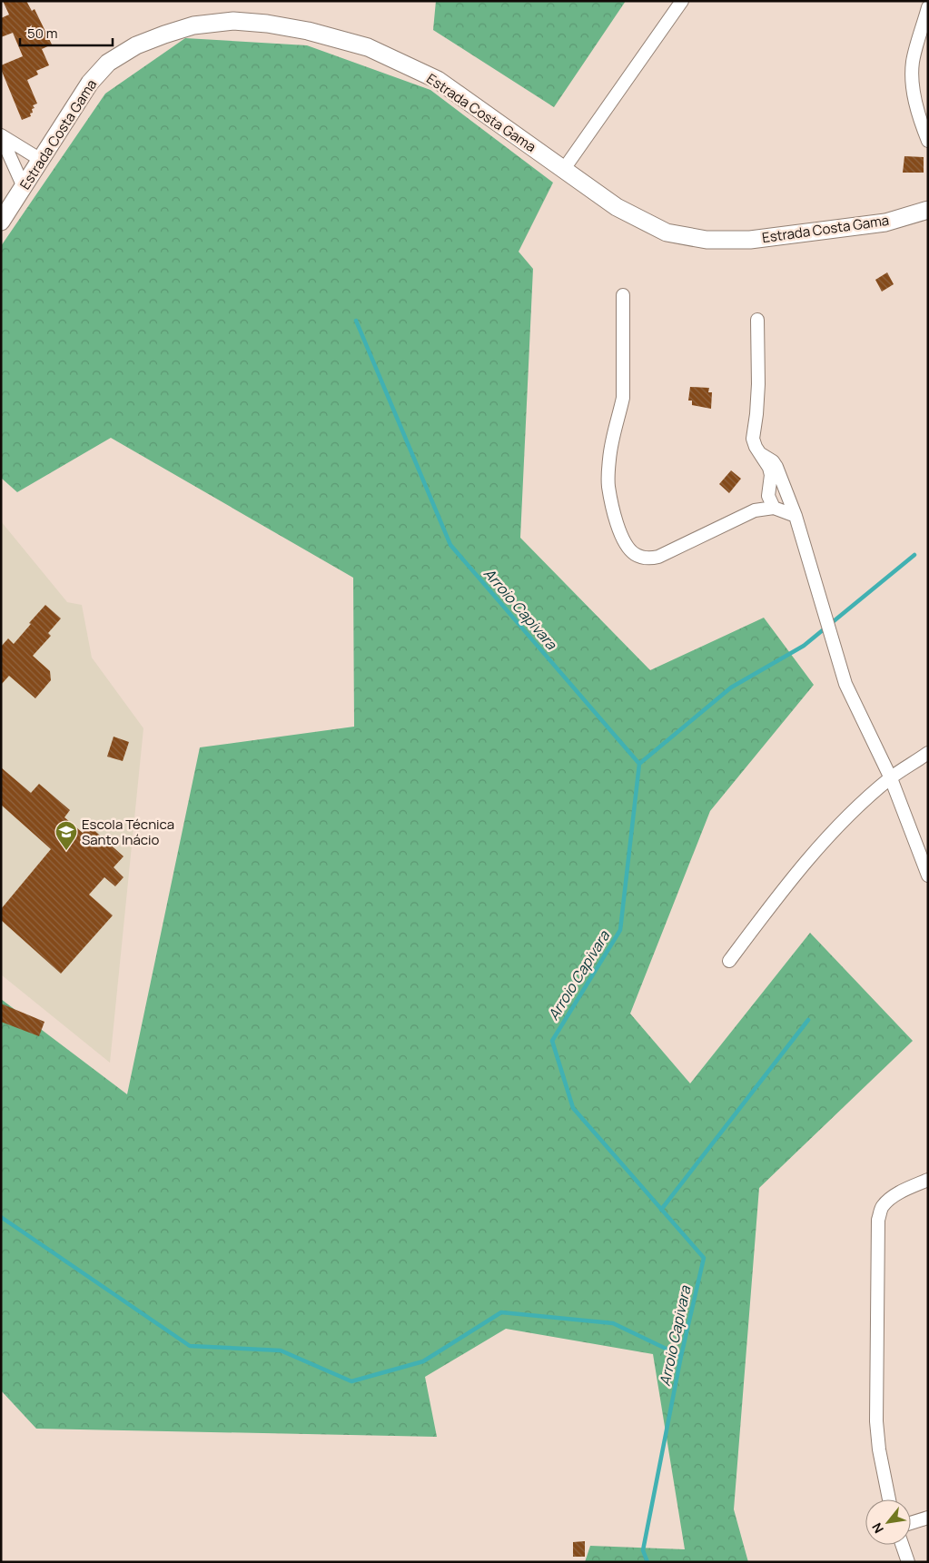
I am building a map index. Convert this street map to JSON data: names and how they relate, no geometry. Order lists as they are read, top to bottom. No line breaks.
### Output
{"streets":{"main road":["Estrada Costa Gama"]},"water":["Arroio Capivara"],"places":{"school or university":["Escola Técnica Santo Inácio"]},"scale_bar":"50 m","north":"bottom left"}
